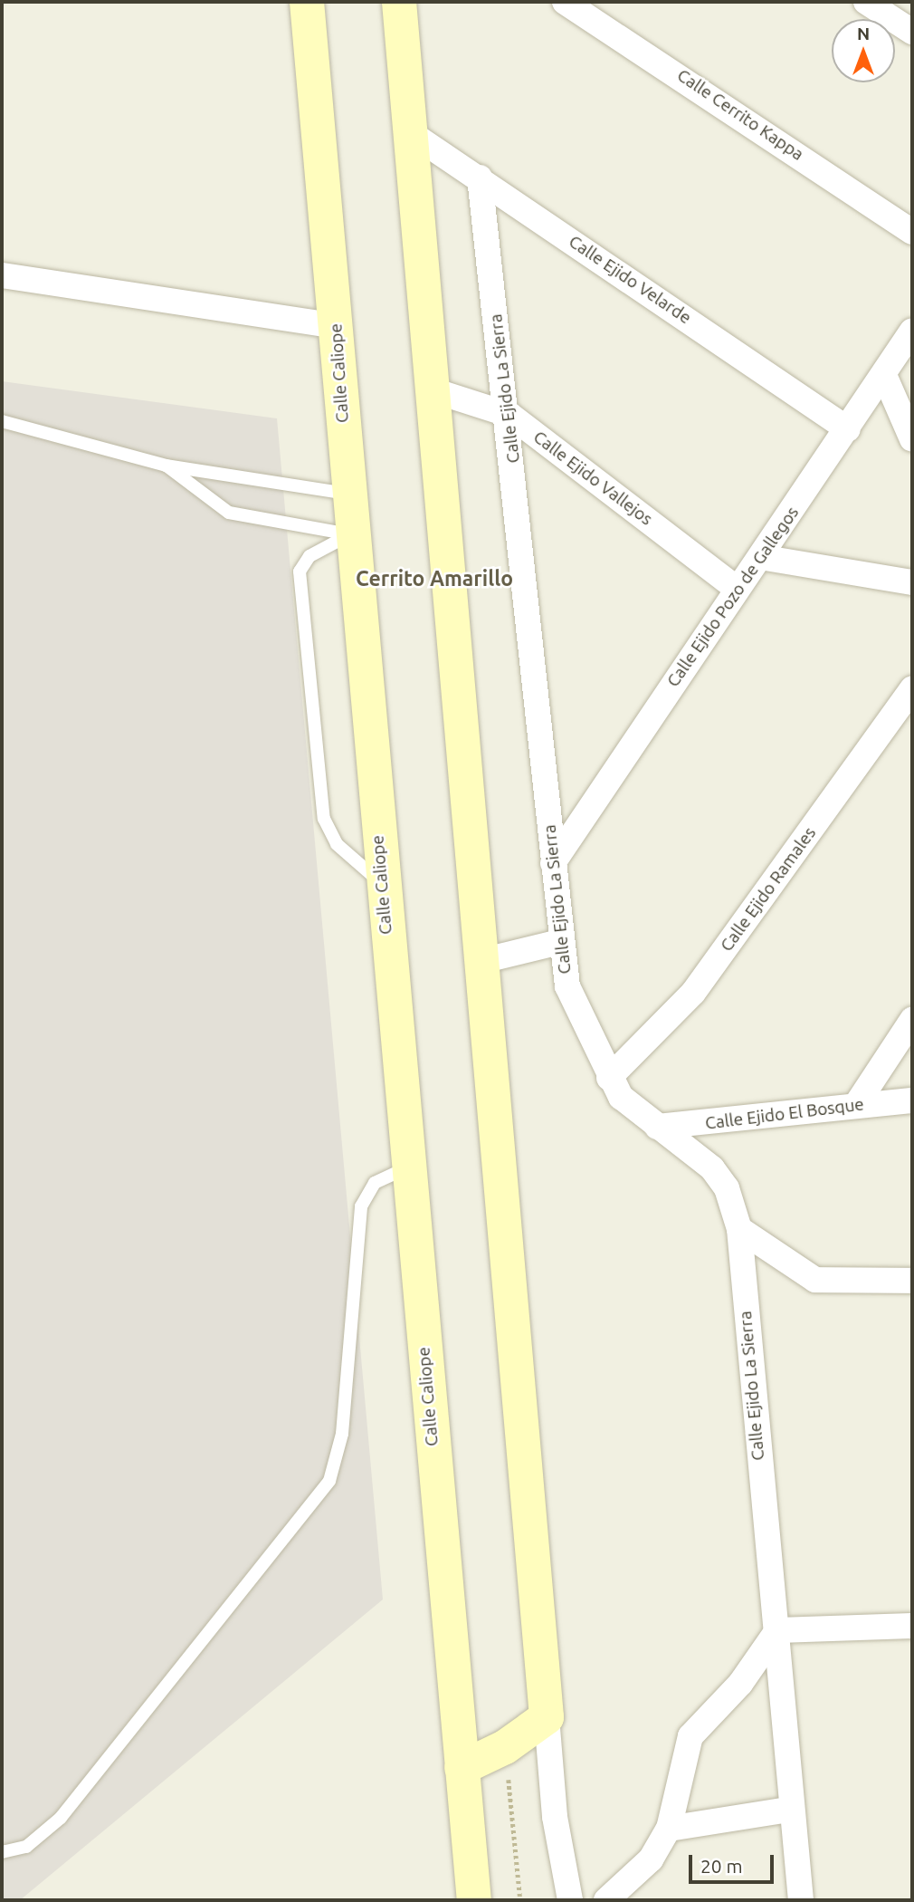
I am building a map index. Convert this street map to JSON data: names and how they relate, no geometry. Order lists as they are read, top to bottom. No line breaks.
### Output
{"streets":{"street":["Calle Cerrito Kappa","Calle Ejido Velarde","Calle Caliope","Calle Ejido La Sierra","Calle Ejido Vallejos","Calle Ejido Pozo de Gallegos","Calle Ejido Ramales","Calle Ejido El Bosque"]},"crossings":[["Calle Ejido Velarde","Calle Ejido La Sierra"],["Calle Ejido Velarde","Calle Ejido Pozo de Gallegos"],["Calle Ejido La Sierra","Calle Ejido Vallejos"],["Calle Ejido La Sierra","Calle Ejido Pozo de Gallegos"],["Calle Ejido La Sierra","Calle Ejido Ramales"],["Calle Ejido La Sierra","Calle Ejido El Bosque"],["Calle Ejido Vallejos","Calle Ejido Pozo de Gallegos"]],"districts":["Cerrito Amarillo"],"scale_bar":"20 m","north":"top"}
